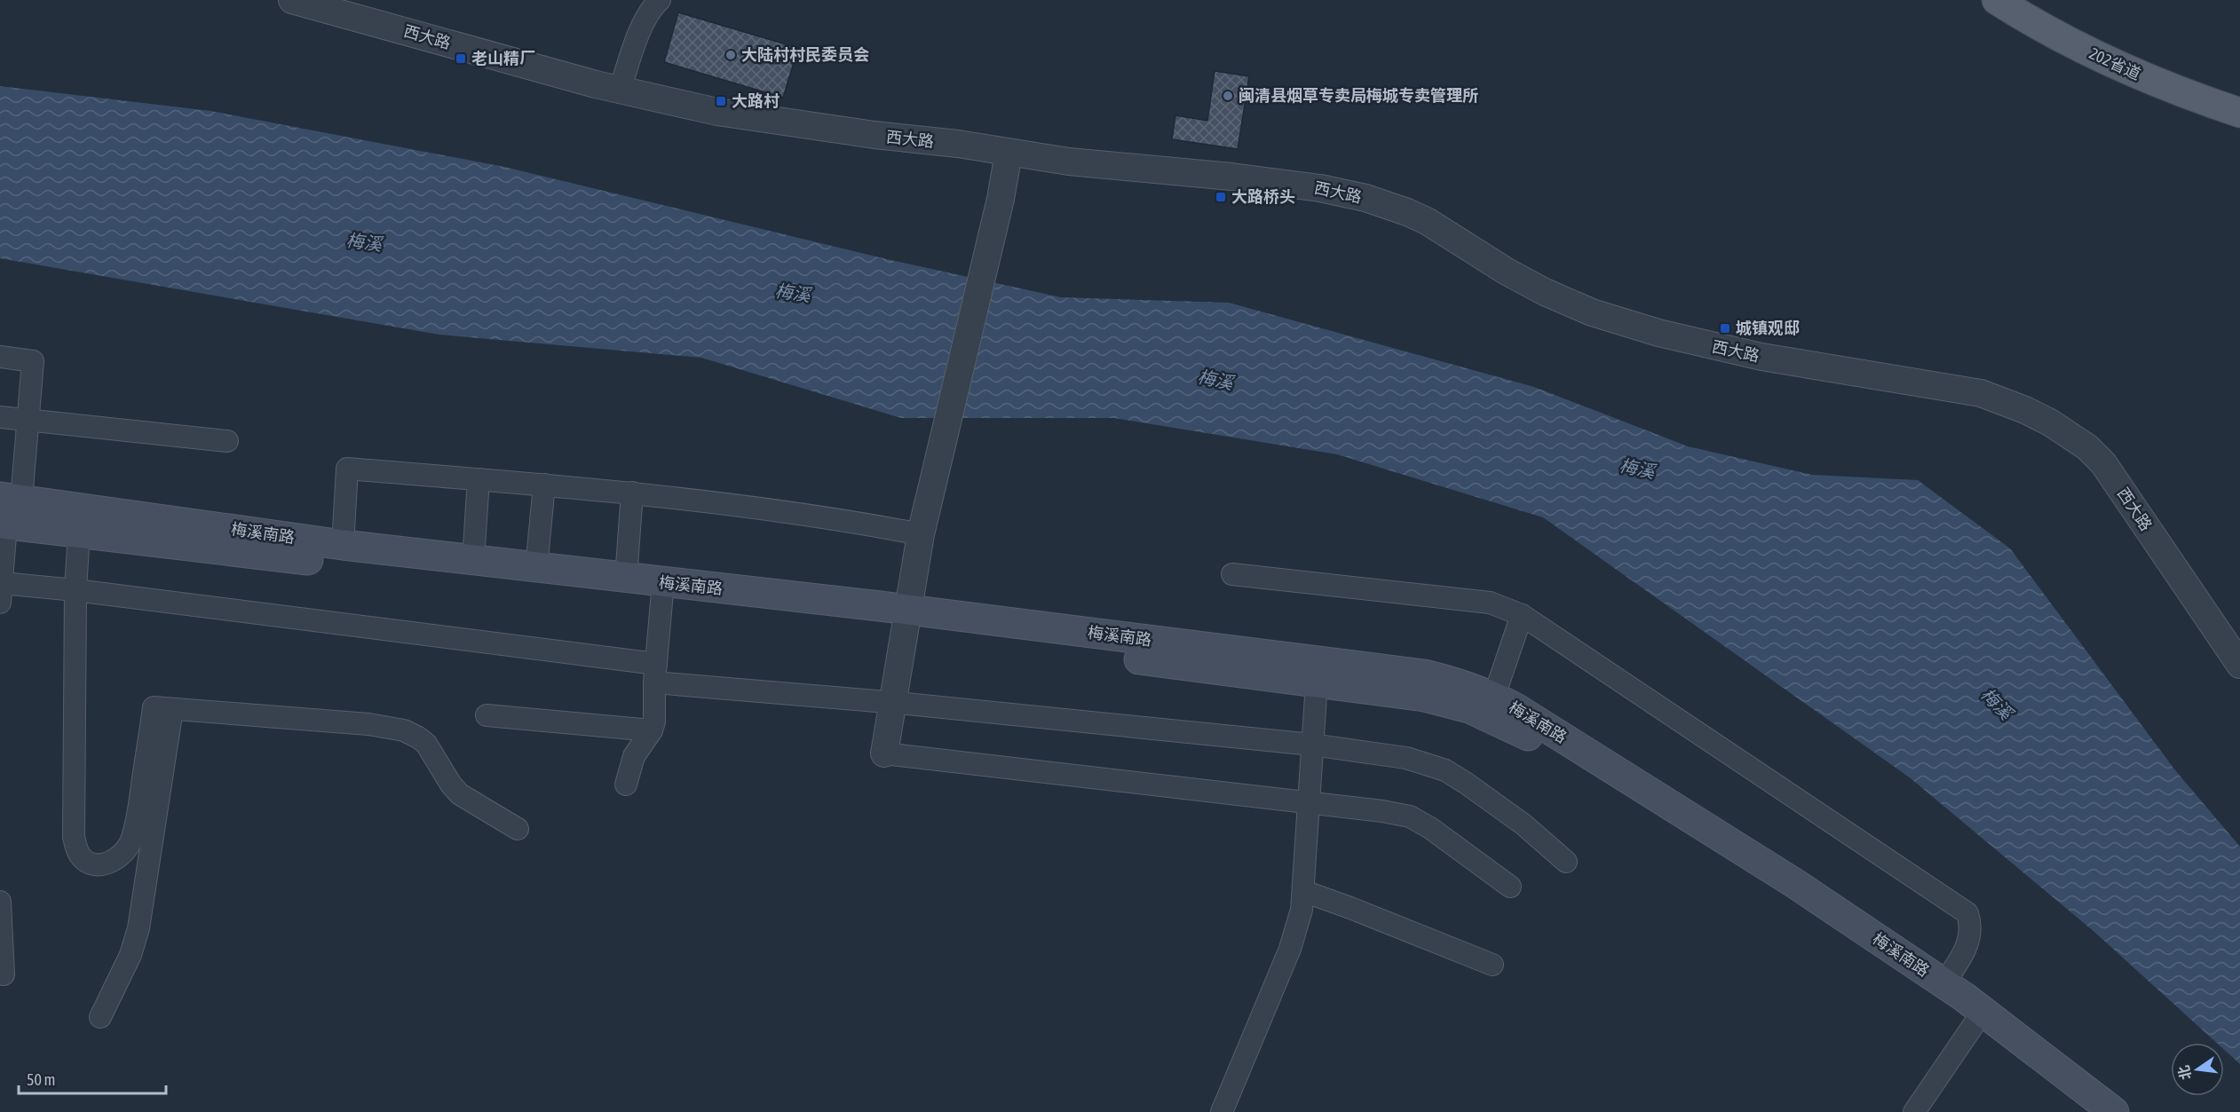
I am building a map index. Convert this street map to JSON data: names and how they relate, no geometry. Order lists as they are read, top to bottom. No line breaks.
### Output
{"streets":{"main road":["202省道","梅溪南路"],"street":["西大路"]},"water":["梅溪"],"places":{"other":["大陆村村民委员会","闽清县烟草专卖局梅城专卖管理所"],"transit":["老山精厂","大路村","大路桥头","城镇观邸"]},"scale_bar":"50 m","north":"left"}
